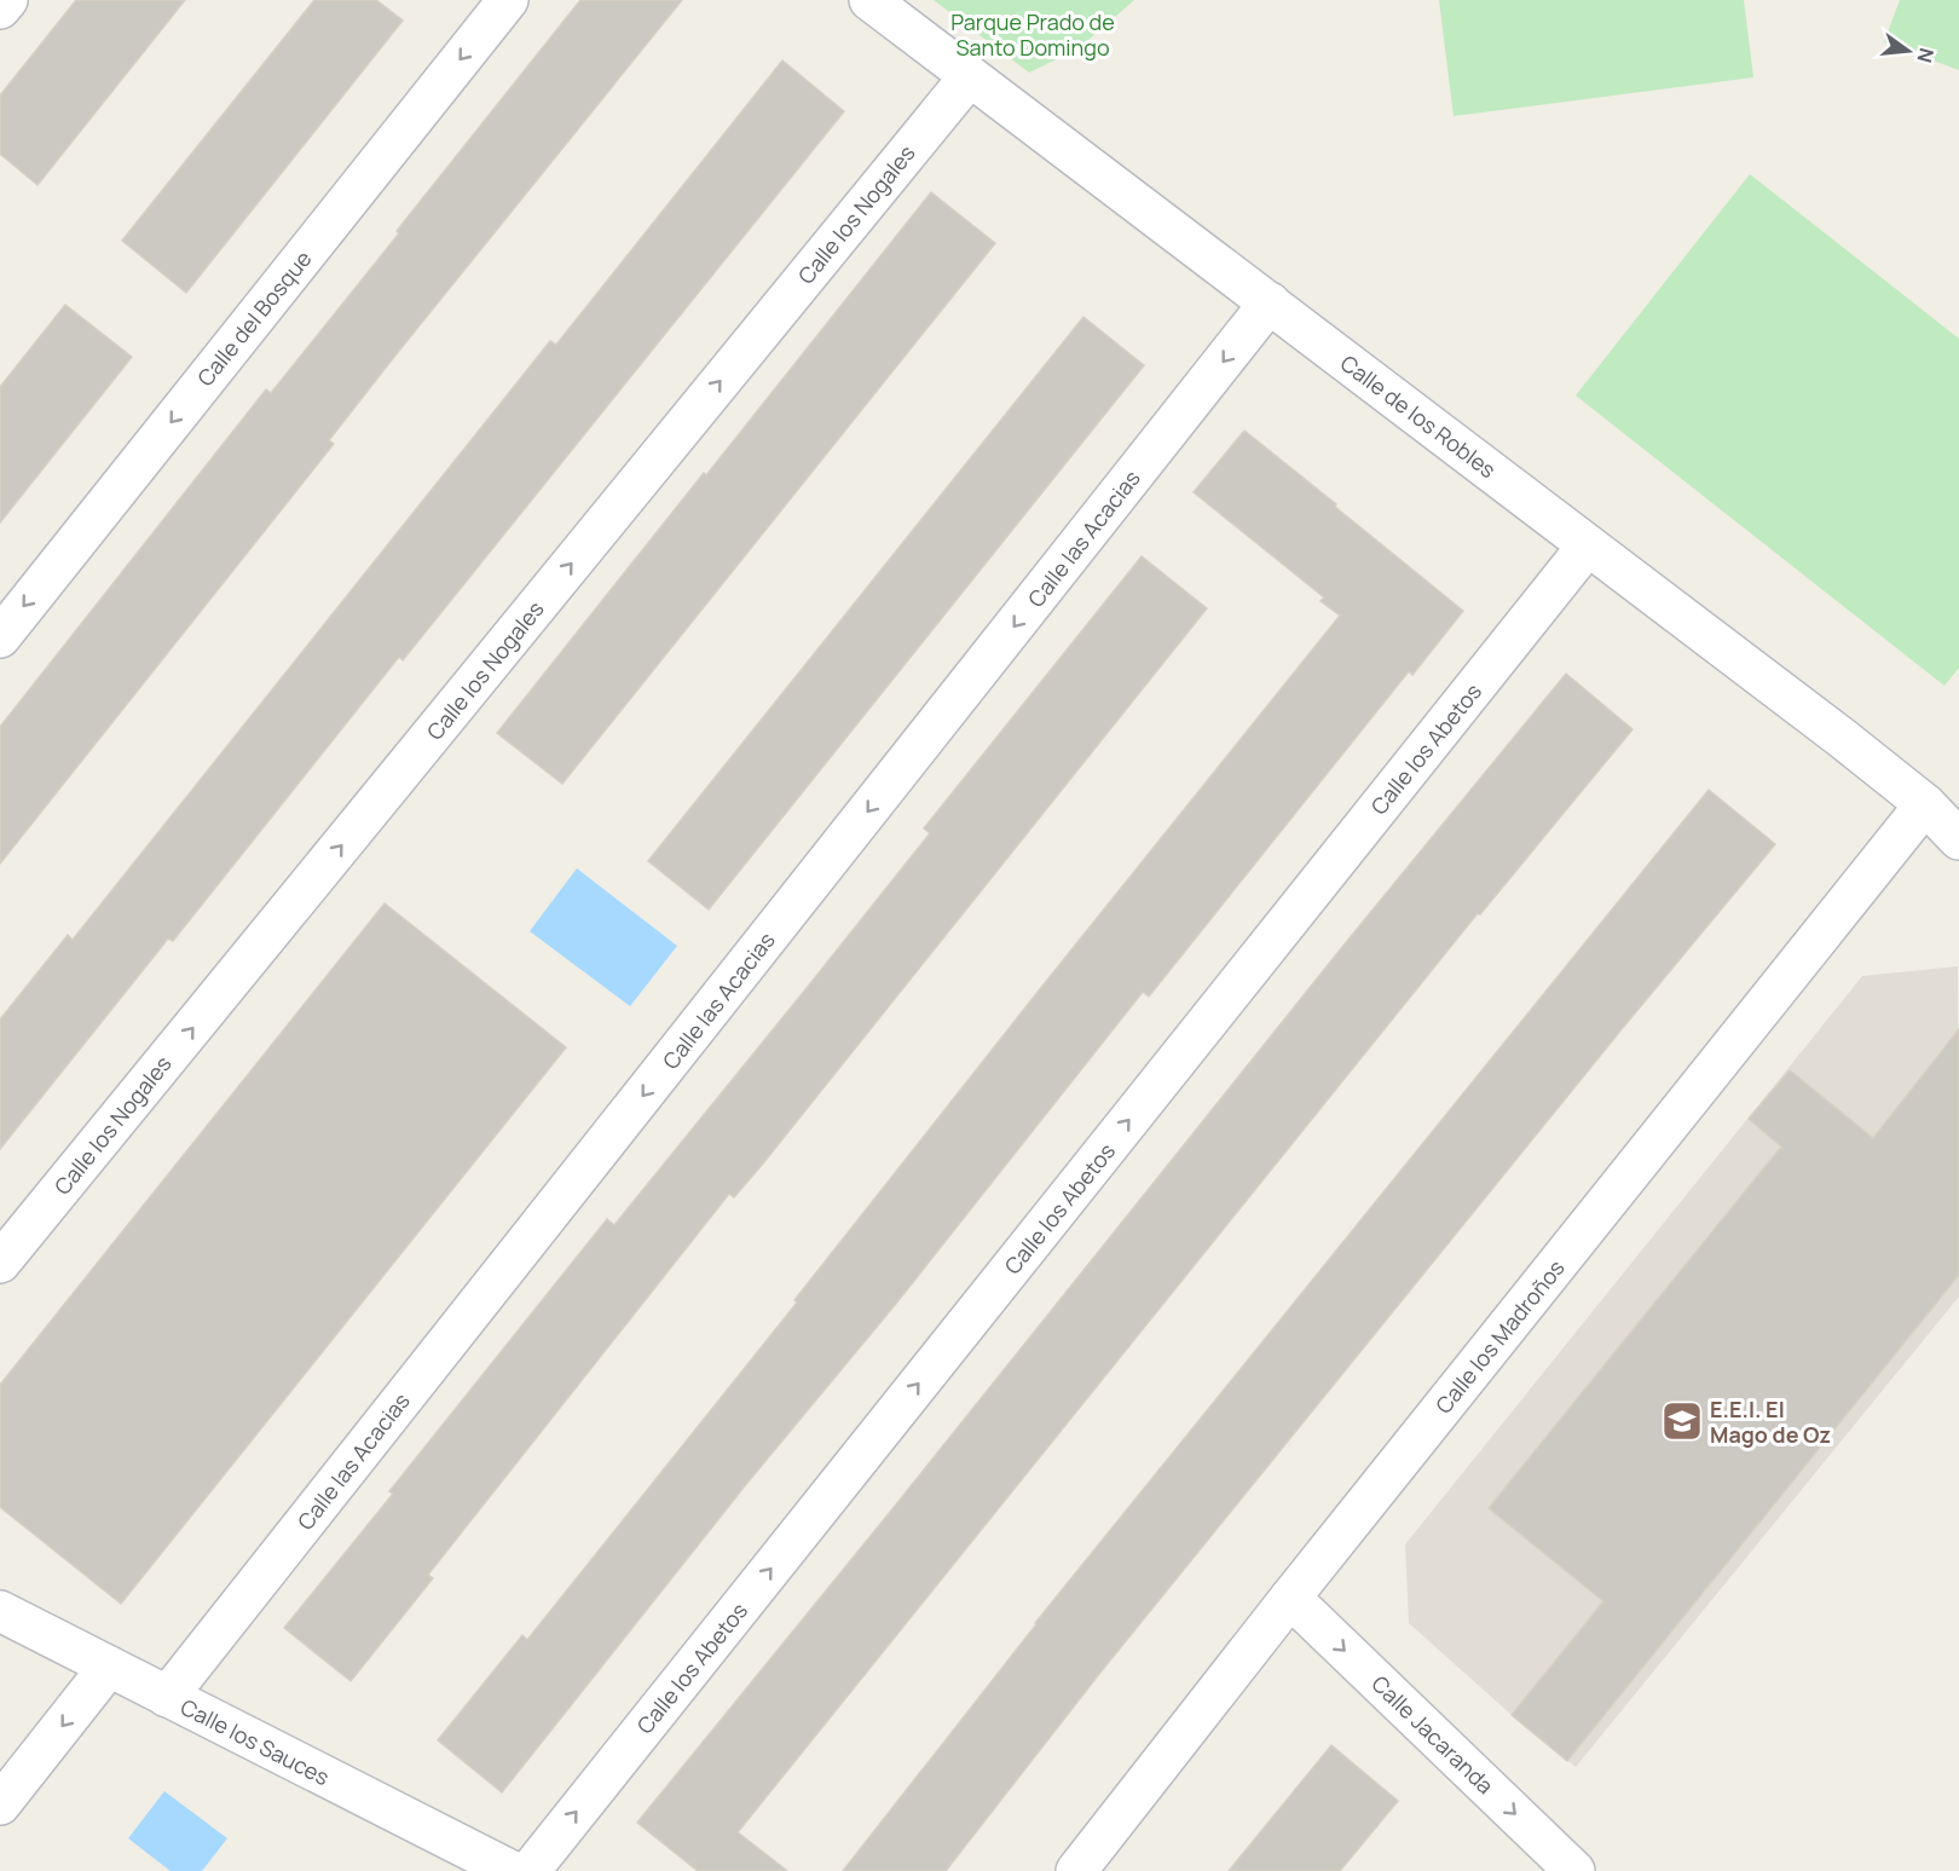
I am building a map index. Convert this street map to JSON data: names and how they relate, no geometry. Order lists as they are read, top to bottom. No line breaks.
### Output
{"streets":{"street":["Calle los Nogales","Calle del Bosque","Calle de los Robles","Calle las Acacias","Calle los Abetos","Calle los Madroños","Calle Jacaranda","Calle los Sauces"]},"crossings":[["Calle los Nogales","Calle de los Robles"],["Calle de los Robles","Calle las Acacias"],["Calle de los Robles","Calle los Abetos"],["Calle de los Robles","Calle los Madroños"],["Calle las Acacias","Calle los Sauces"],["Calle los Madroños","Calle Jacaranda"]],"one_way":["Calle los Nogales","Calle del Bosque","Calle las Acacias","Calle los Abetos","Calle Jacaranda"],"parks":["Parque Prado de Santo Domingo"],"places":{"school or university":["E.E.I. El Mago de Oz"]},"north":"right"}
